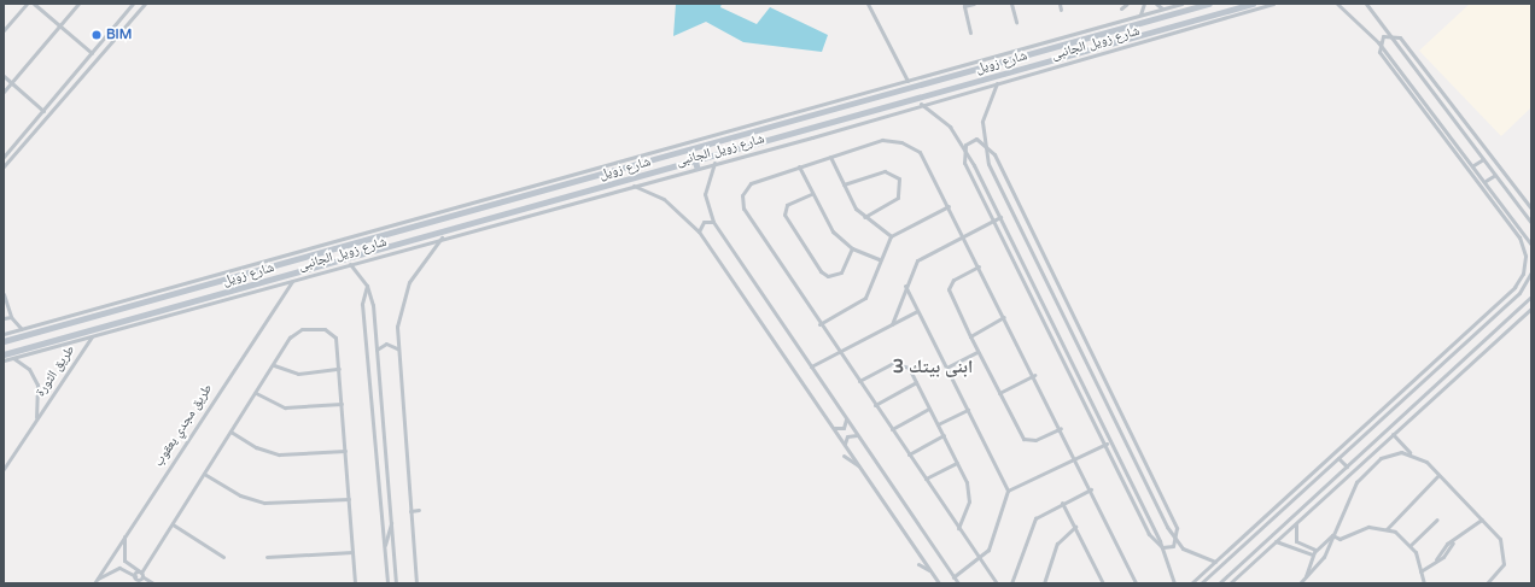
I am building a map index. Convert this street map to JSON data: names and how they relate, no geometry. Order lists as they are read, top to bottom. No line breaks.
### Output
{"streets":{"main road":["شارع زويل"],"street":["شارع زويل الجانبى","طريق الثورة","طريق مجدي يعقوب"]},"crossings":[["شارع زويل الجانبى","شارع زويل"],["شارع زويل الجانبى","طريق الثورة"],["شارع زويل الجانبى","طريق مجدي يعقوب"]],"districts":["ابنى بيتك 3"],"places":["BIM"]}
